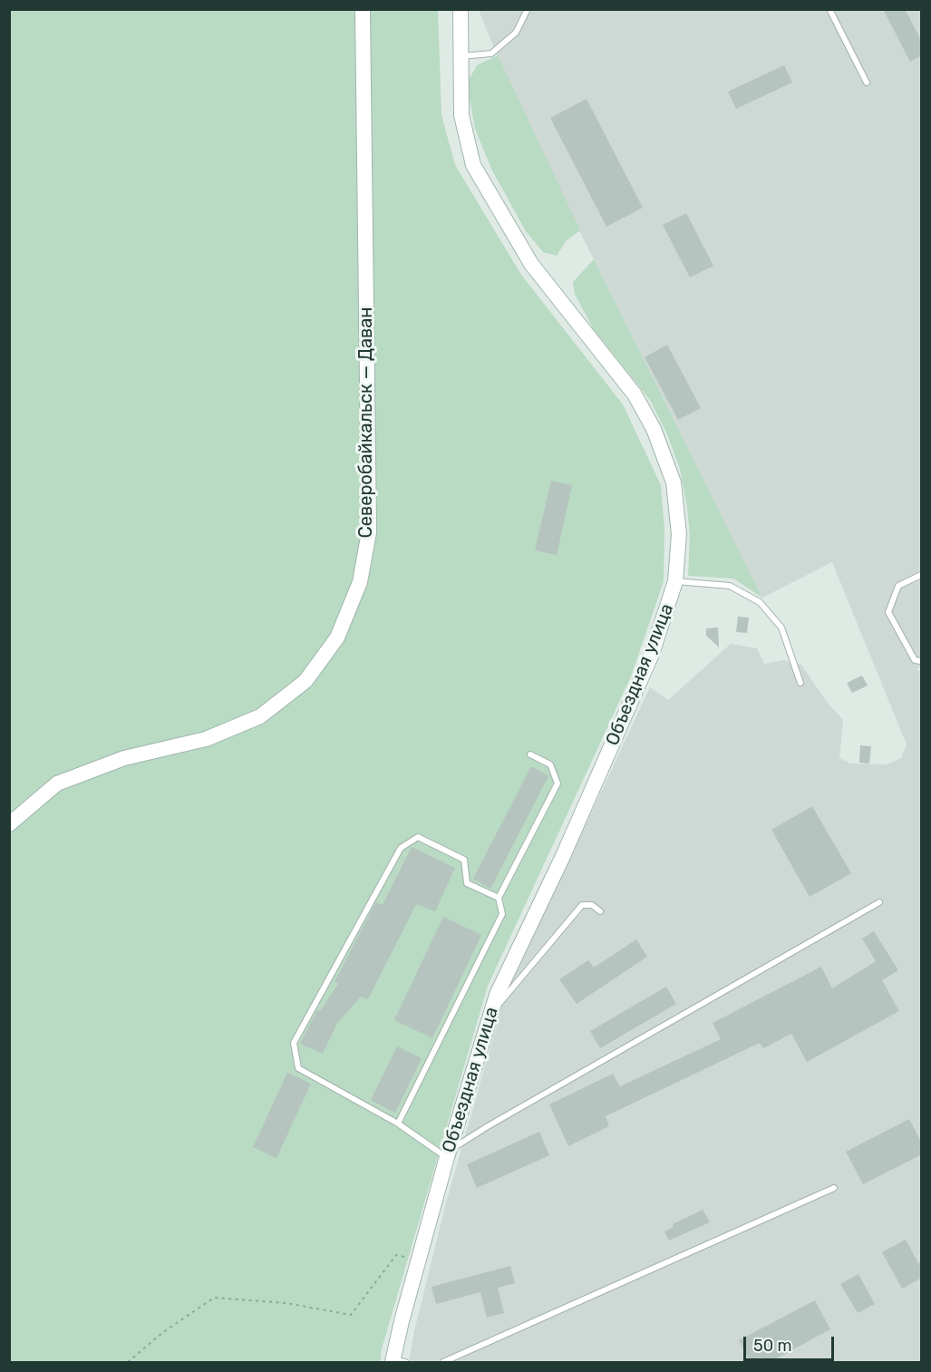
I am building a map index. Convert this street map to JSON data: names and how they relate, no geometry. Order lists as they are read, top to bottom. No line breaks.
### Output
{"streets":{"street":["Северобайкальск — Даван","Объездная улица"]},"scale_bar":"50 m"}
